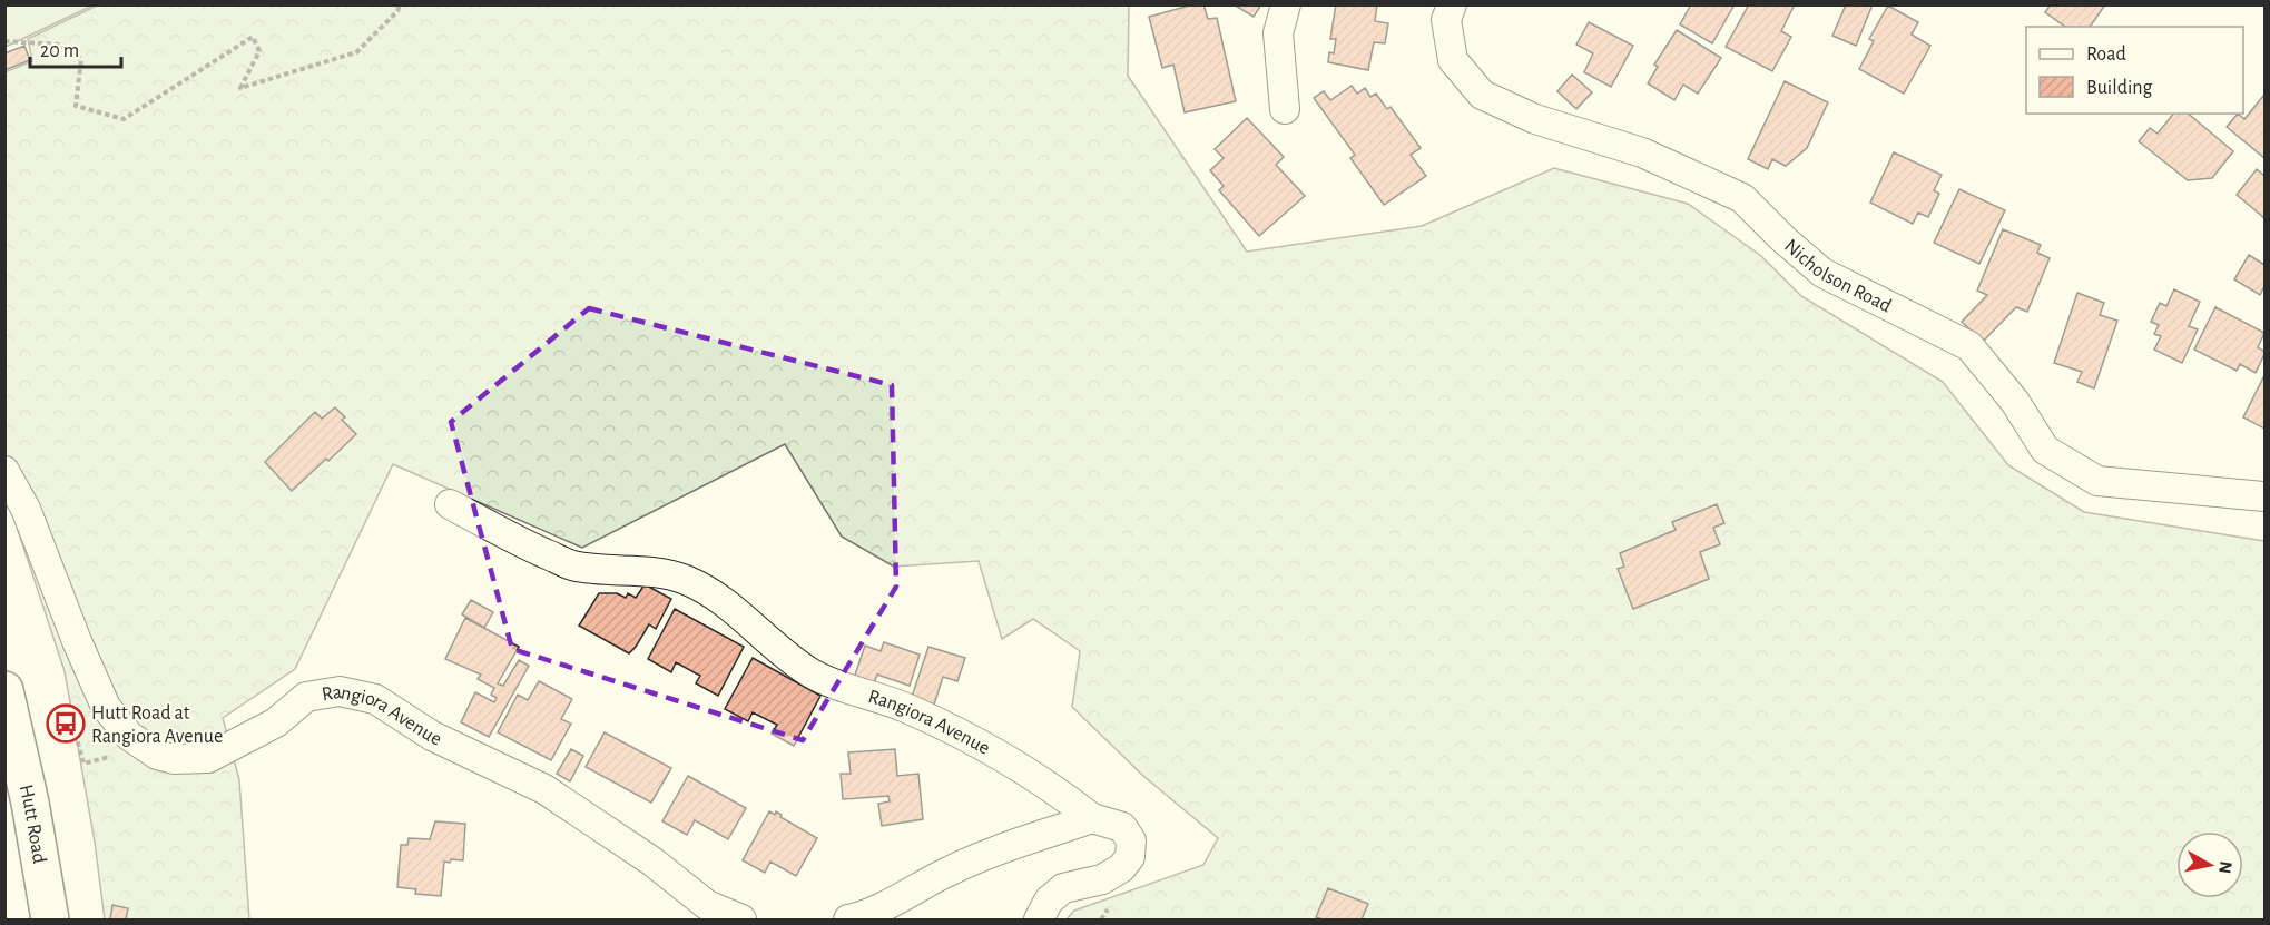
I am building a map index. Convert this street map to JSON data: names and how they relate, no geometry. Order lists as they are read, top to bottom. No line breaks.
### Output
{"streets":{"main road":["Hutt Road"],"street":["Nicholson Road","Rangiora Avenue"]},"places":{"bus stop":["Hutt Road at Rangiora Avenue"]},"legend":["Road","Building"],"scale_bar":"20 m","north":"right"}
